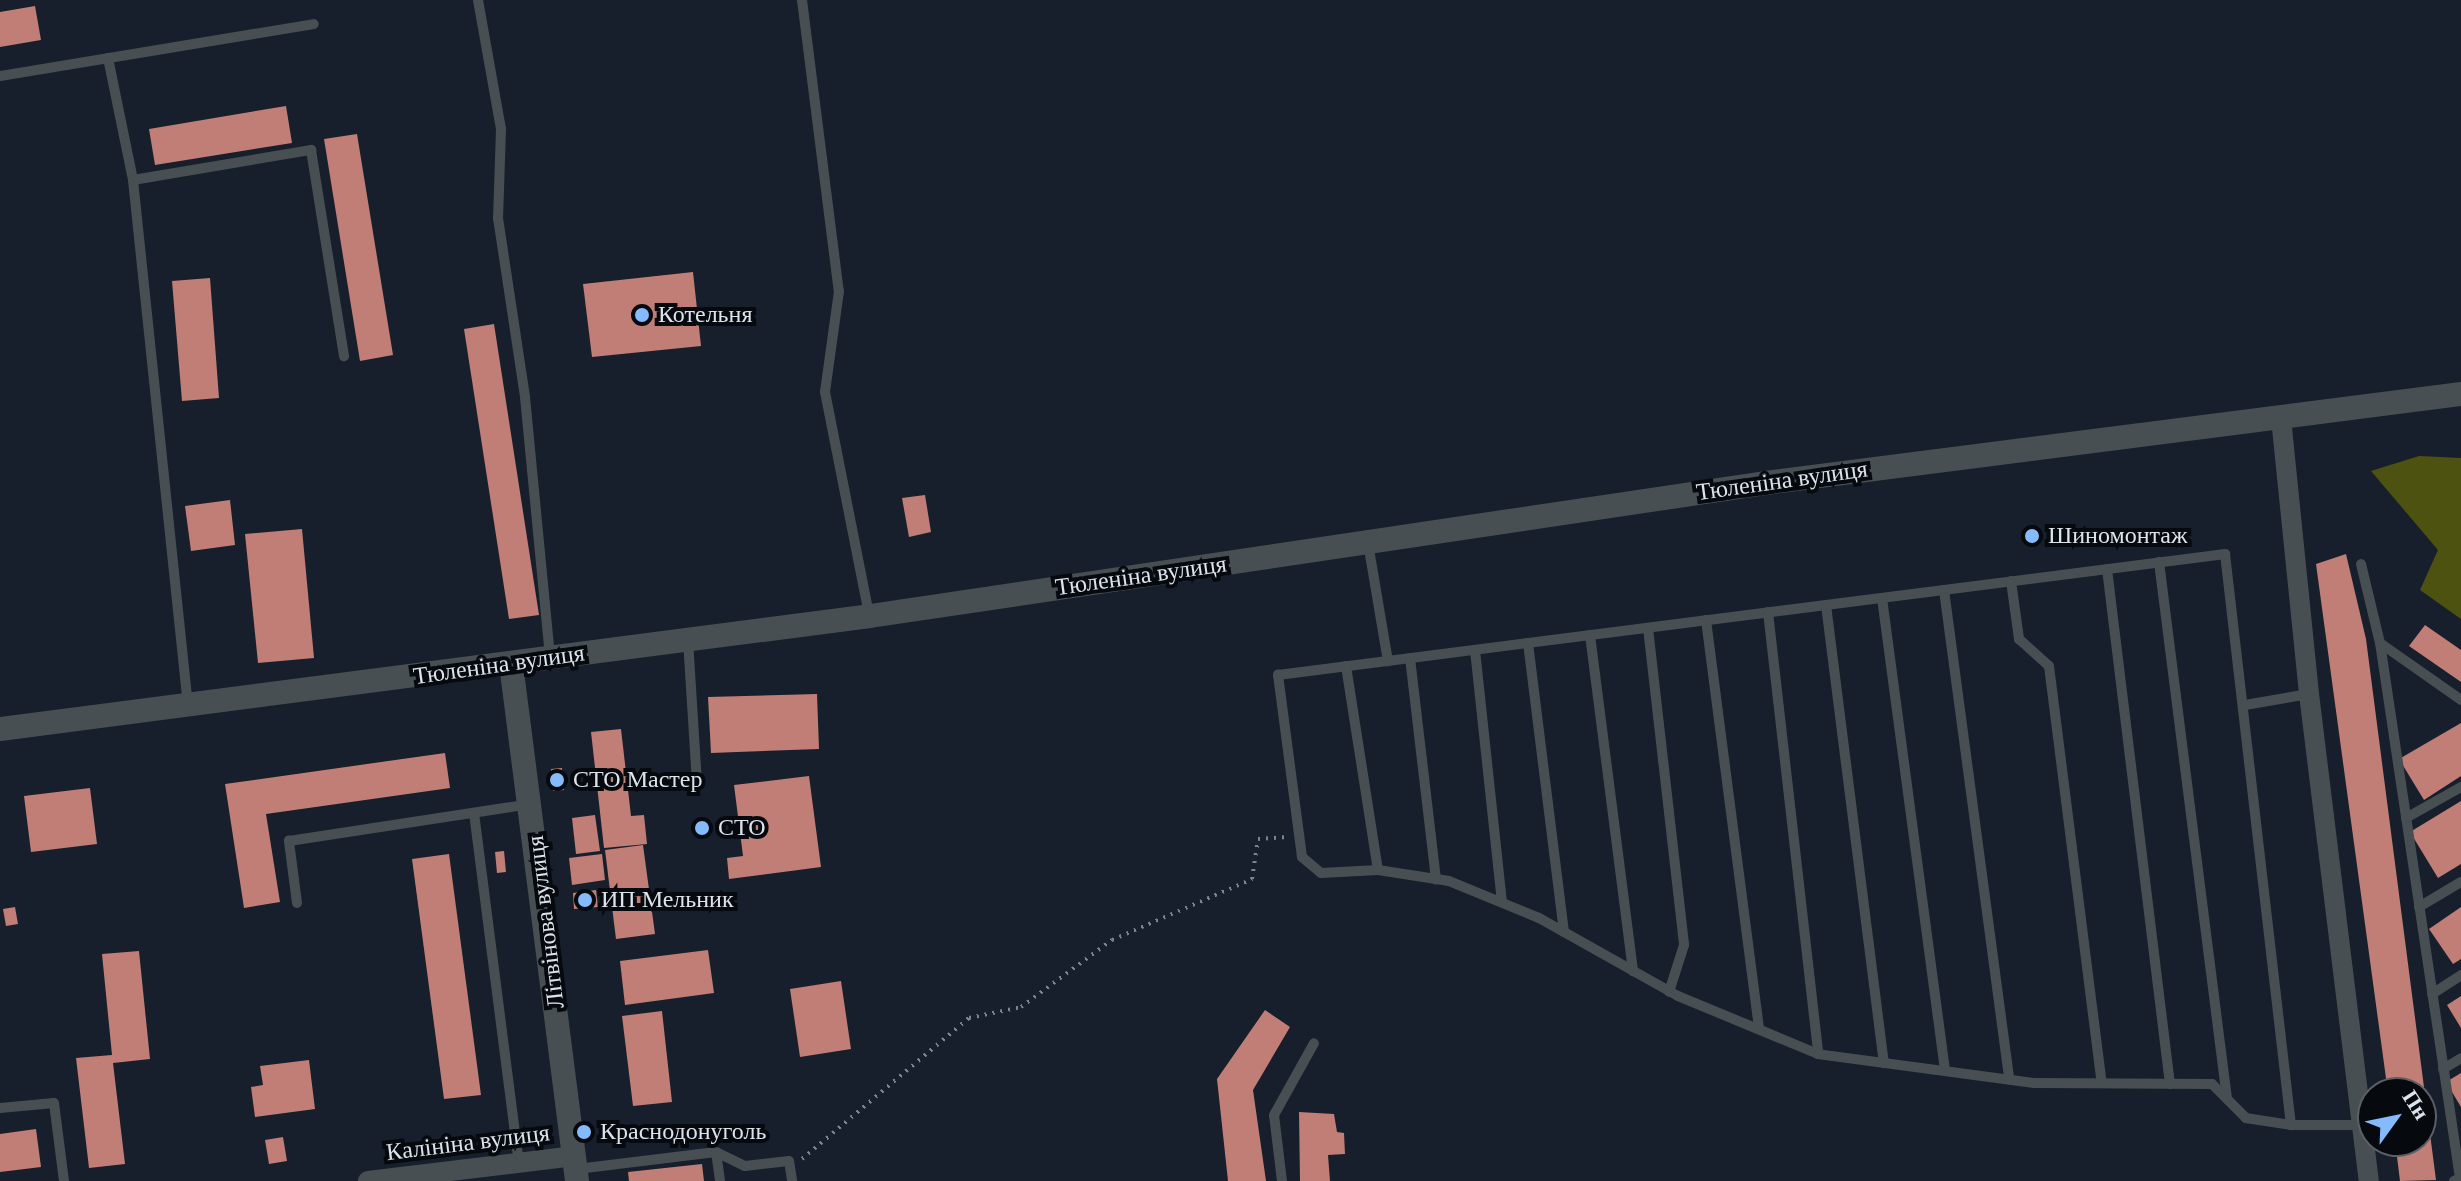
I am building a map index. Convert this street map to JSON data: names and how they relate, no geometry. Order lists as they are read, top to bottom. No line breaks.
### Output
{"streets":{"street":["Тюленіна вулиця","Літвінова вулиця","Калініна вулиця"]},"crossings":[["Тюленіна вулиця","Літвінова вулиця"],["Літвінова вулиця","Калініна вулиця"]],"places":["Котельня","Шиномонтаж","СТО Мастер","СТО","ИП Мельник","Краснодонуголь"],"north":"top right"}
